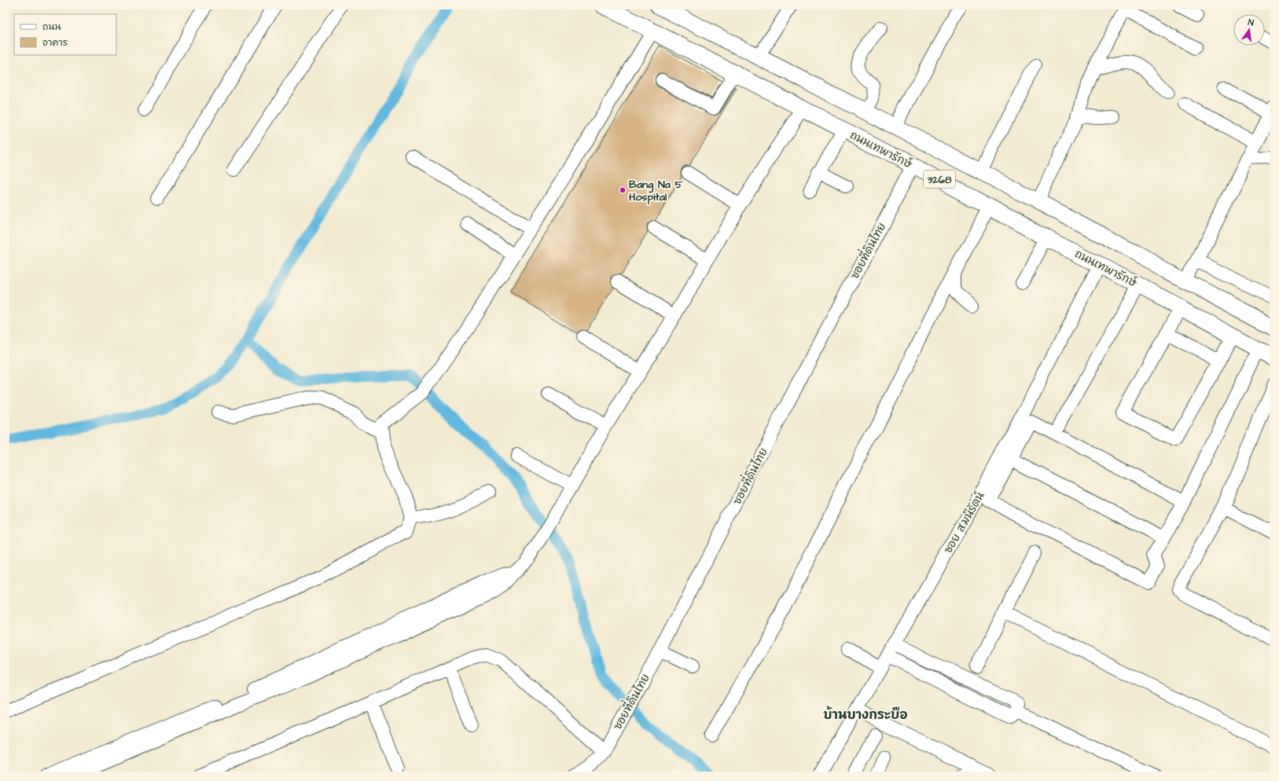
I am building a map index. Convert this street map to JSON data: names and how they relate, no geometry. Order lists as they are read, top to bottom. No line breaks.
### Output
{"streets":{"main road":["ถนนเทพารักษ์","3268"],"street":["ซอยที่ดินไทย","ซอย ส.มนีรัตน์"]},"crossings":[["ถนนเทพารักษ์","ซอยที่ดินไทย"],["ถนนเทพารักษ์","ซอย ส.มนีรัตน์"]],"districts":["บ้านบางกระบือ"],"places":["Bang Na 5 Hospital"],"legend":["ถนน","อาคาร"],"north":"top"}
